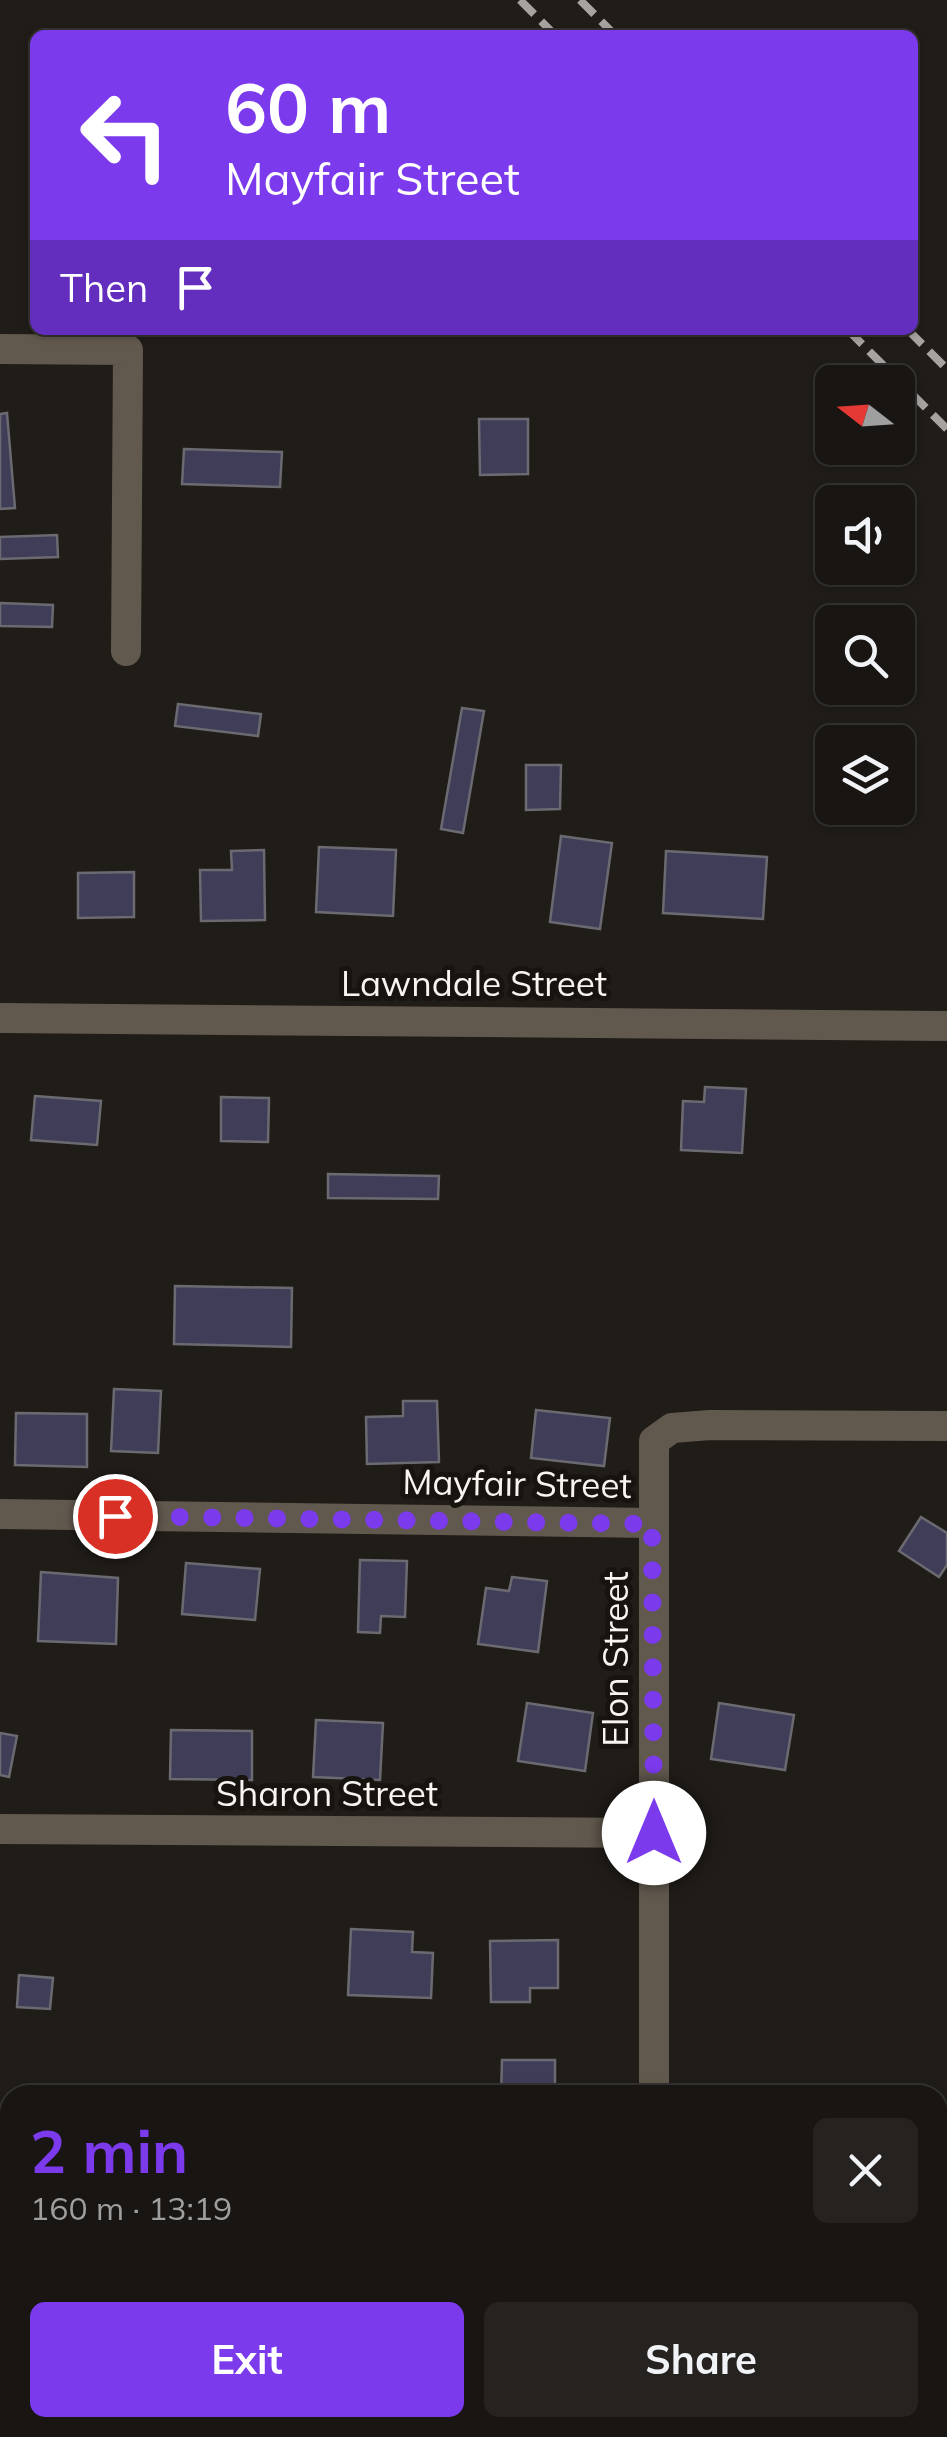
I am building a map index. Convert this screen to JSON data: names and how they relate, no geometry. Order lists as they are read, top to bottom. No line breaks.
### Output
{"streets":{"street":["Lawndale Street","Mayfair Street","Elon Street","Sharon Street"]},"crossings":[["Mayfair Street","Elon Street"],["Elon Street","Sharon Street"]],"north":"left","page":{"turn":["60 m","Mayfair Street"],"then":"Then","heading":["2 min","160 m · 13:19"],"buttons":["Exit","Share"]}}
